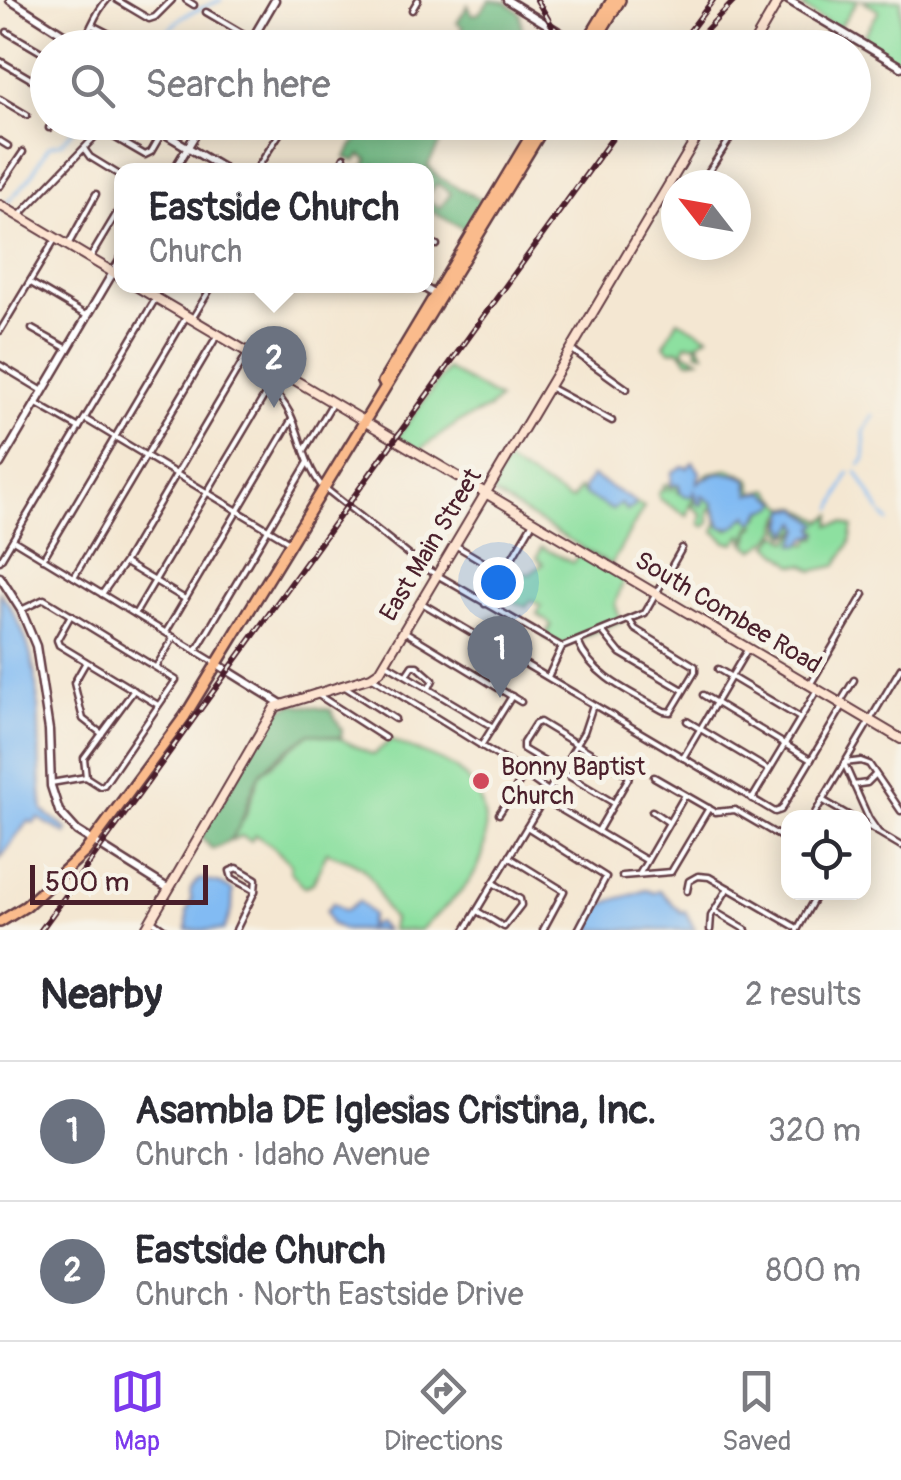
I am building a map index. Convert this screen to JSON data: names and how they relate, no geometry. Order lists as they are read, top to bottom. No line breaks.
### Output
{"streets":{"main road":["East Main Street","South Combee Road"]},"crossings":[["East Main Street","South Combee Road"]],"places":["Bonny Baptist Church"],"scale_bar":"500 m","north":"top left","page":{"search":"Search here","popup":["Eastside Church","Church"],"pins":["2","1"],"scale":"500 m","heading":["Nearby","2 results"],"list":[{"mark":"1","name":"Asambla DE Iglesias Cristina, Inc.","note":"Church · Idaho Avenue","value":"320 m"},{"mark":"2","name":"Eastside Church","note":"Church · North Eastside Drive","value":"800 m"}],"nav":["Map","Directions","Saved"]}}
